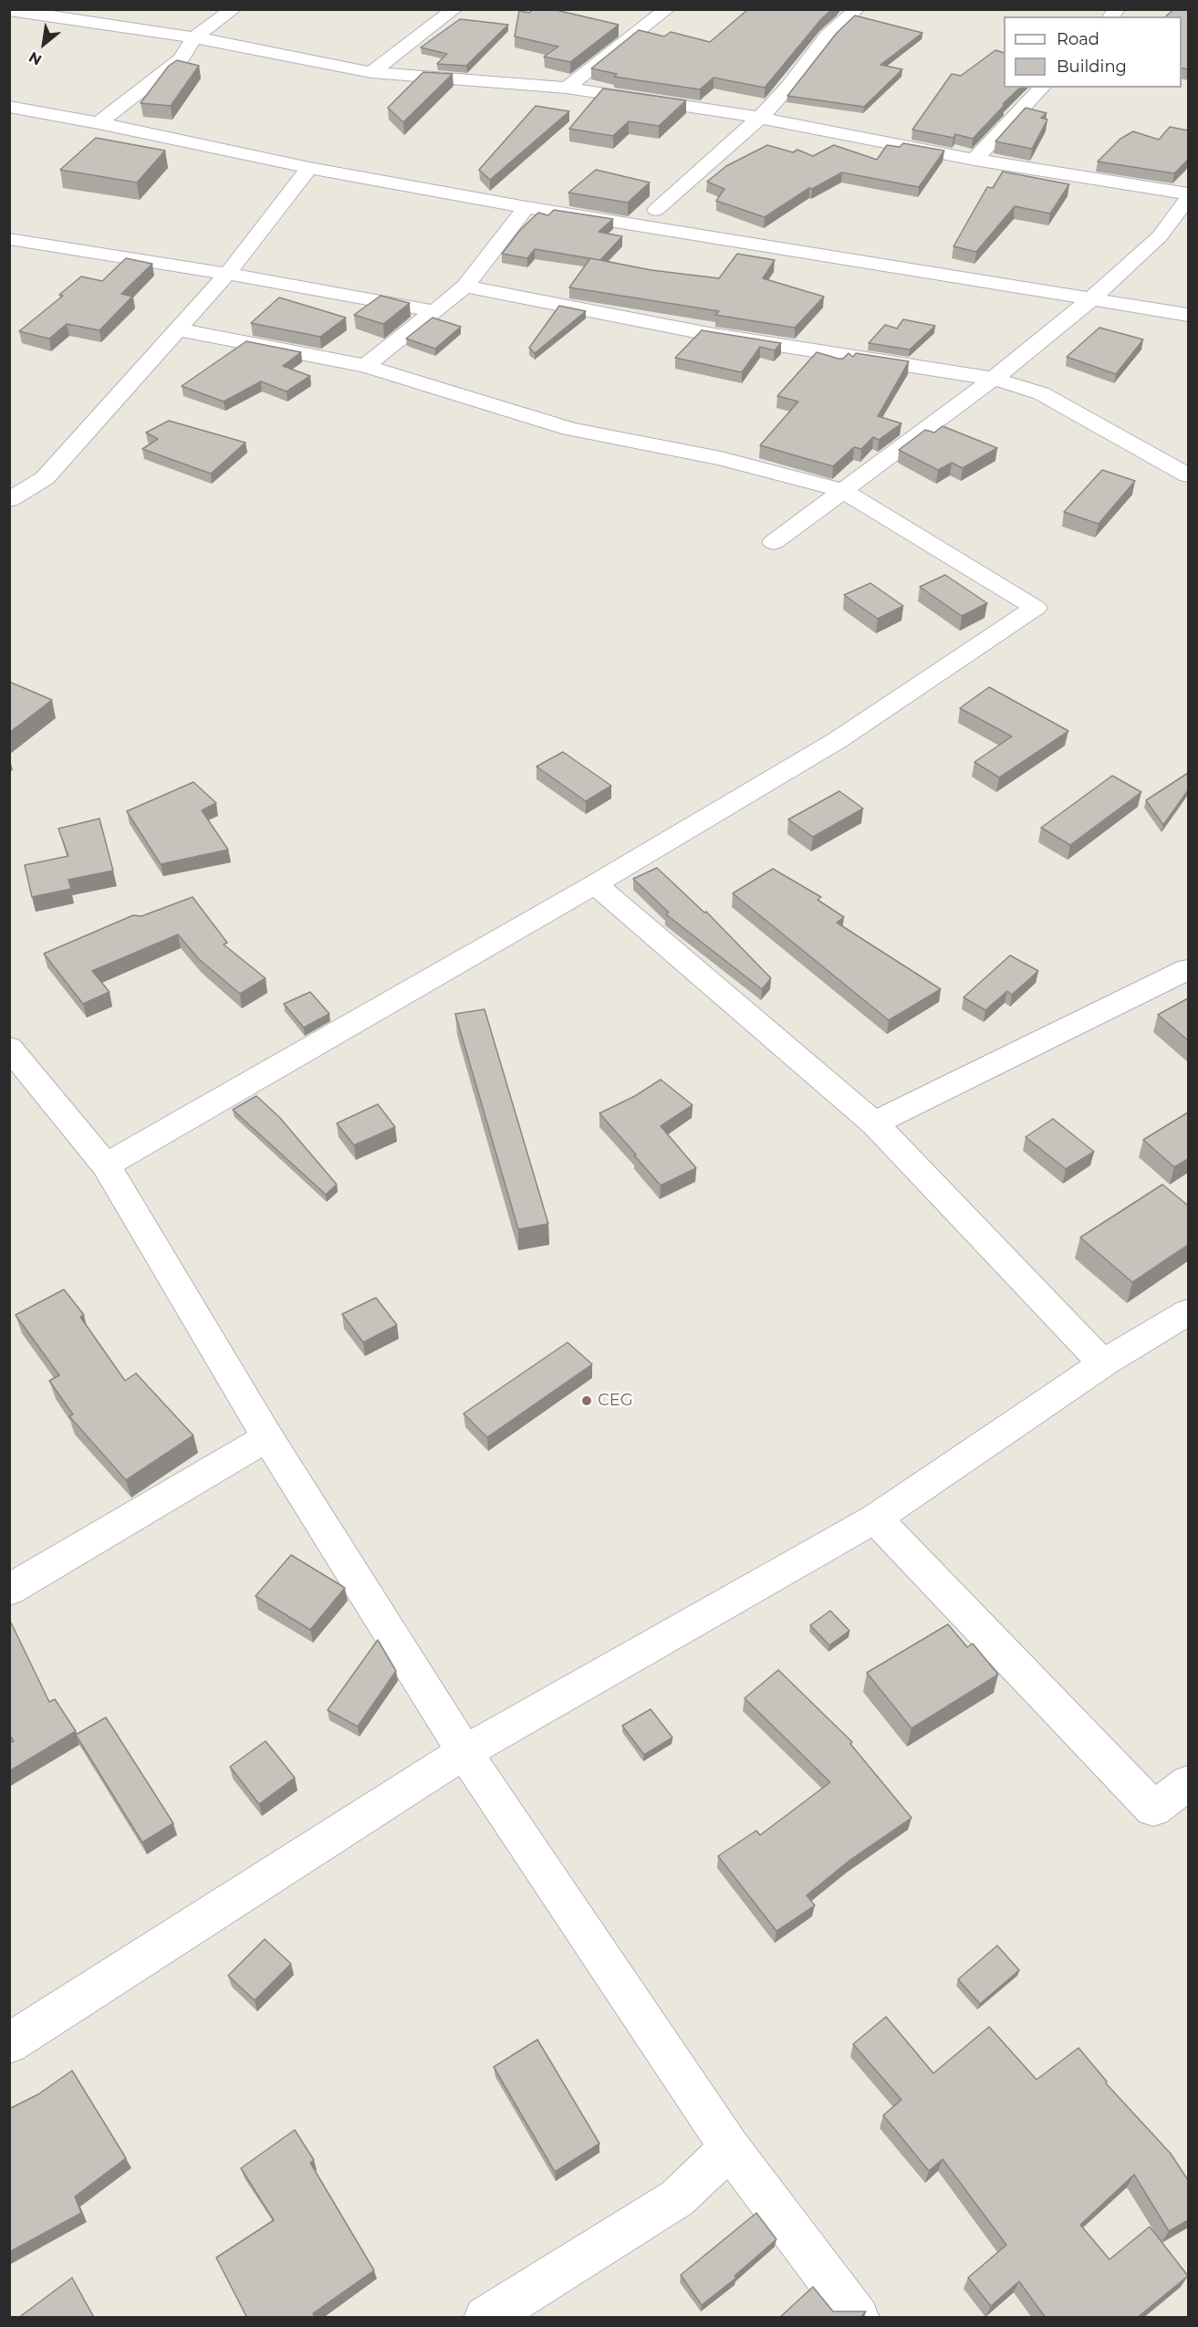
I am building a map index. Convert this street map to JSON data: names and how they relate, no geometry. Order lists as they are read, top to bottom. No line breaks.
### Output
{"places":["CEG"],"legend":["Road","Building"],"north":"bottom left"}
